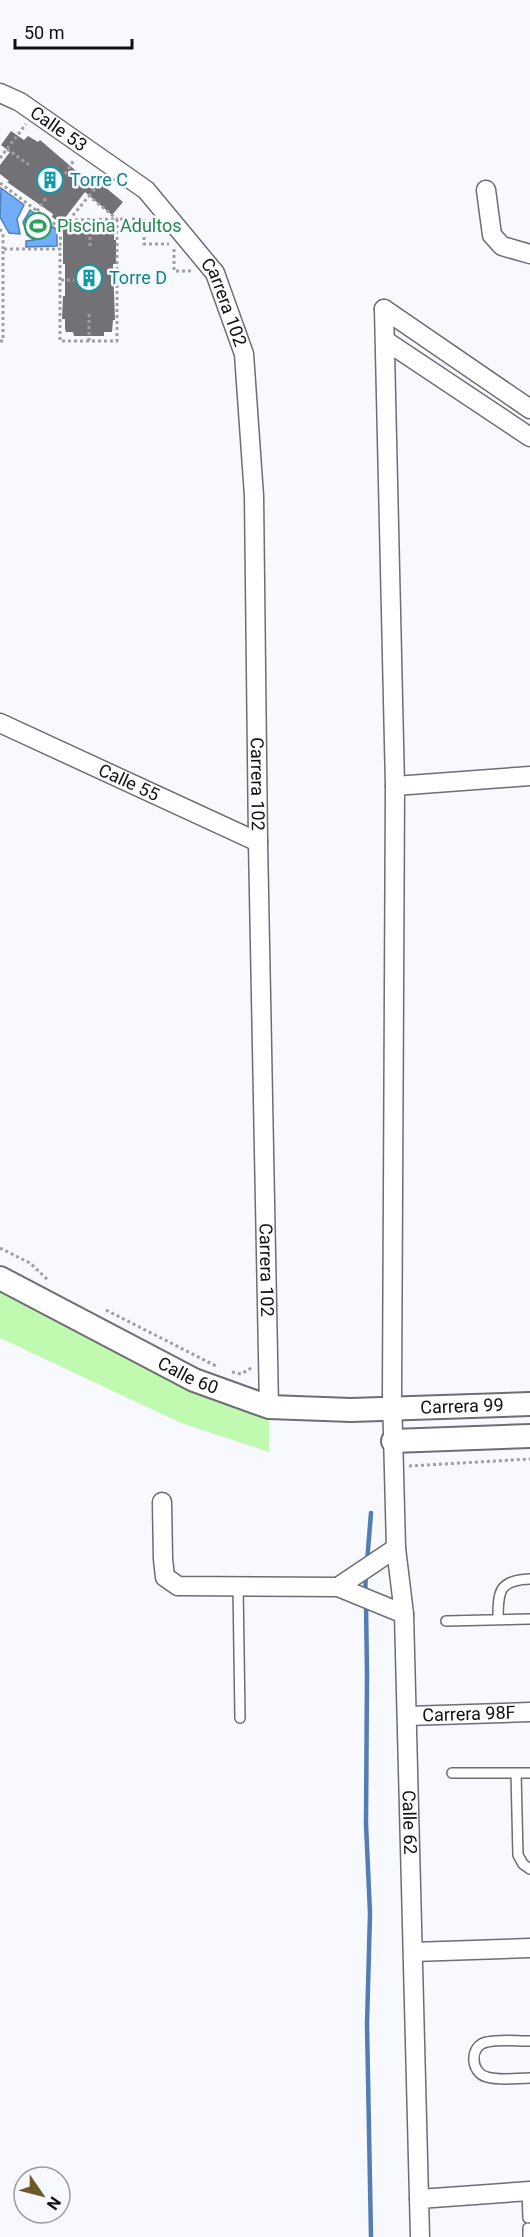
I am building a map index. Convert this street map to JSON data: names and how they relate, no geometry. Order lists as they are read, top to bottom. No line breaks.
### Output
{"streets":{"street":["Calle 53","Carrera 102","Calle 55","Calle 60","Carrera 99","Carrera 98F","Calle 62"]},"crossings":[["Calle 53","Carrera 102"],["Carrera 102","Calle 55"],["Carrera 102","Calle 60"],["Calle 60","Carrera 99"],["Calle 60","Calle 62"],["Carrera 99","Calle 62"],["Carrera 98F","Calle 62"]],"places":{"building":["Torre C","Torre D"],"sports":["Piscina Adultos"]},"scale_bar":"50 m","north":"bottom right"}
